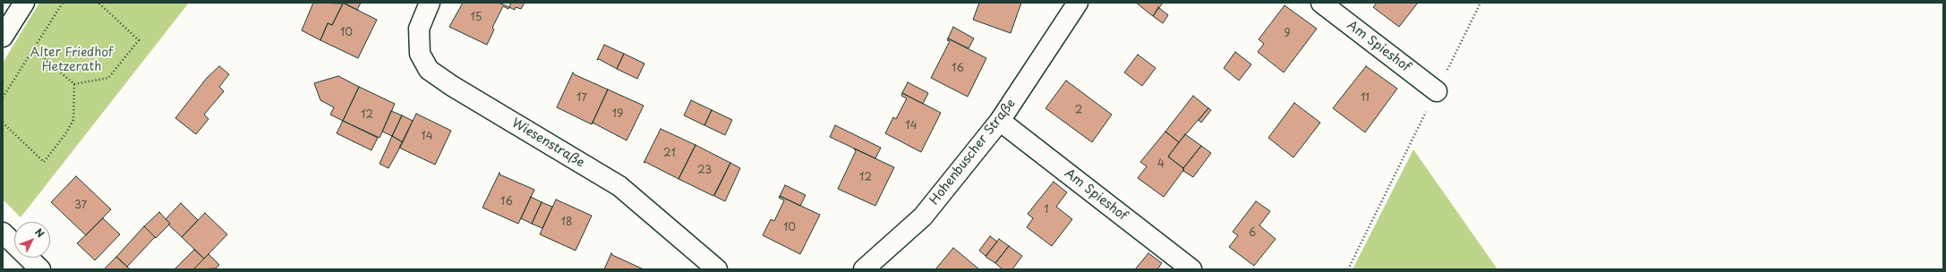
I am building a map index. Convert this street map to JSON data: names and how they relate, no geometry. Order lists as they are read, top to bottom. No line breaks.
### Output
{"streets":{"street":["Am Spieshof","Wiesenstraße","Hohenbuscher Straße"]},"crossings":[["Am Spieshof","Hohenbuscher Straße"]],"parks":["Alter Friedhof Hetzerath"],"house_numbers":["15","10","9","16","17","11","2","19","12","14","14","21","4","23","12","16","37","1","18","10","6"],"north":"top right"}
